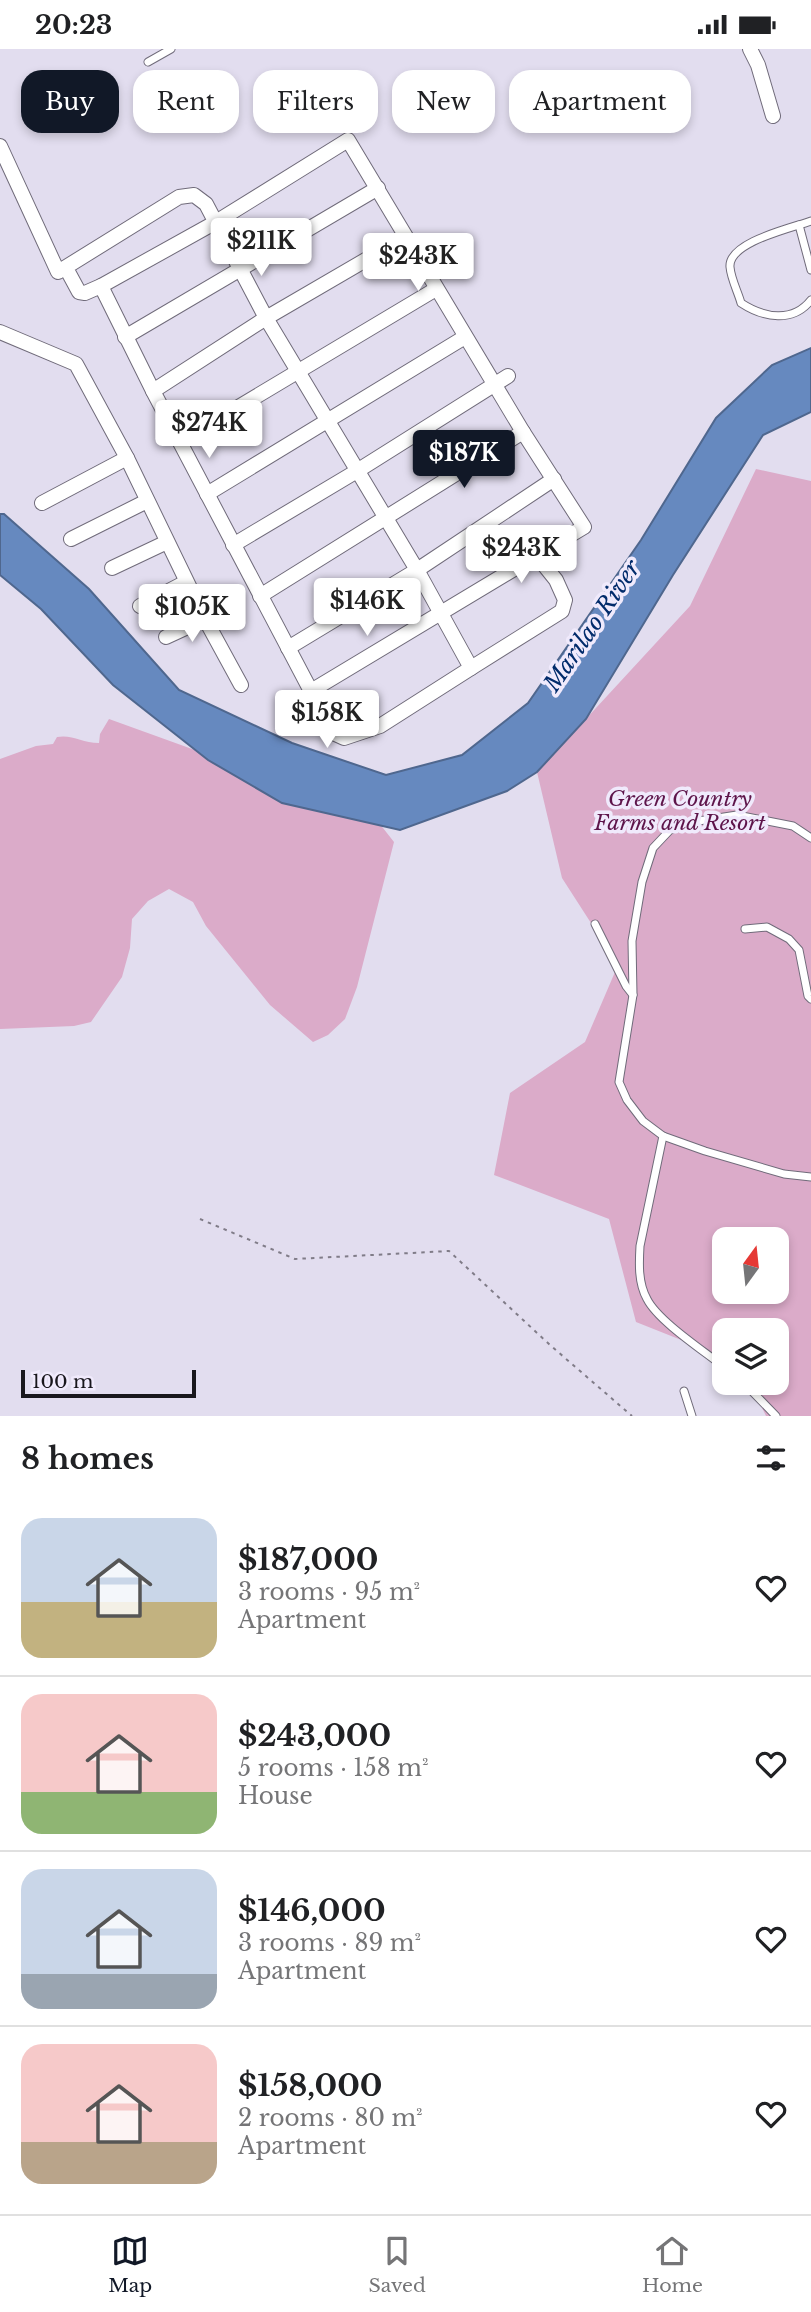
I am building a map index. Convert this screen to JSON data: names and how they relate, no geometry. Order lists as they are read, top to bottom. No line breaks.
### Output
{"water":["Marilao River"],"parks":["Green Country Farms and Resort"],"scale_bar":"100 m","north":"top","page":{"status":"20:23","chip":["Buy","Rent","Filters","New","Apartment"],"price":["$211K","$243K","$274K","$187K","$243K","$146K","$105K","$158K"],"scale":"100 m","heading":"8 homes","list":[{"name":"$187,000","note":"3 rooms · 95 m² · Apartment"},{"name":"$243,000","note":"5 rooms · 158 m² · House"},{"name":"$146,000","note":"3 rooms · 89 m² · Apartment"},{"name":"$158,000","note":"2 rooms · 80 m² · Apartment"}],"tabs":["Map","Saved","Home"]}}
